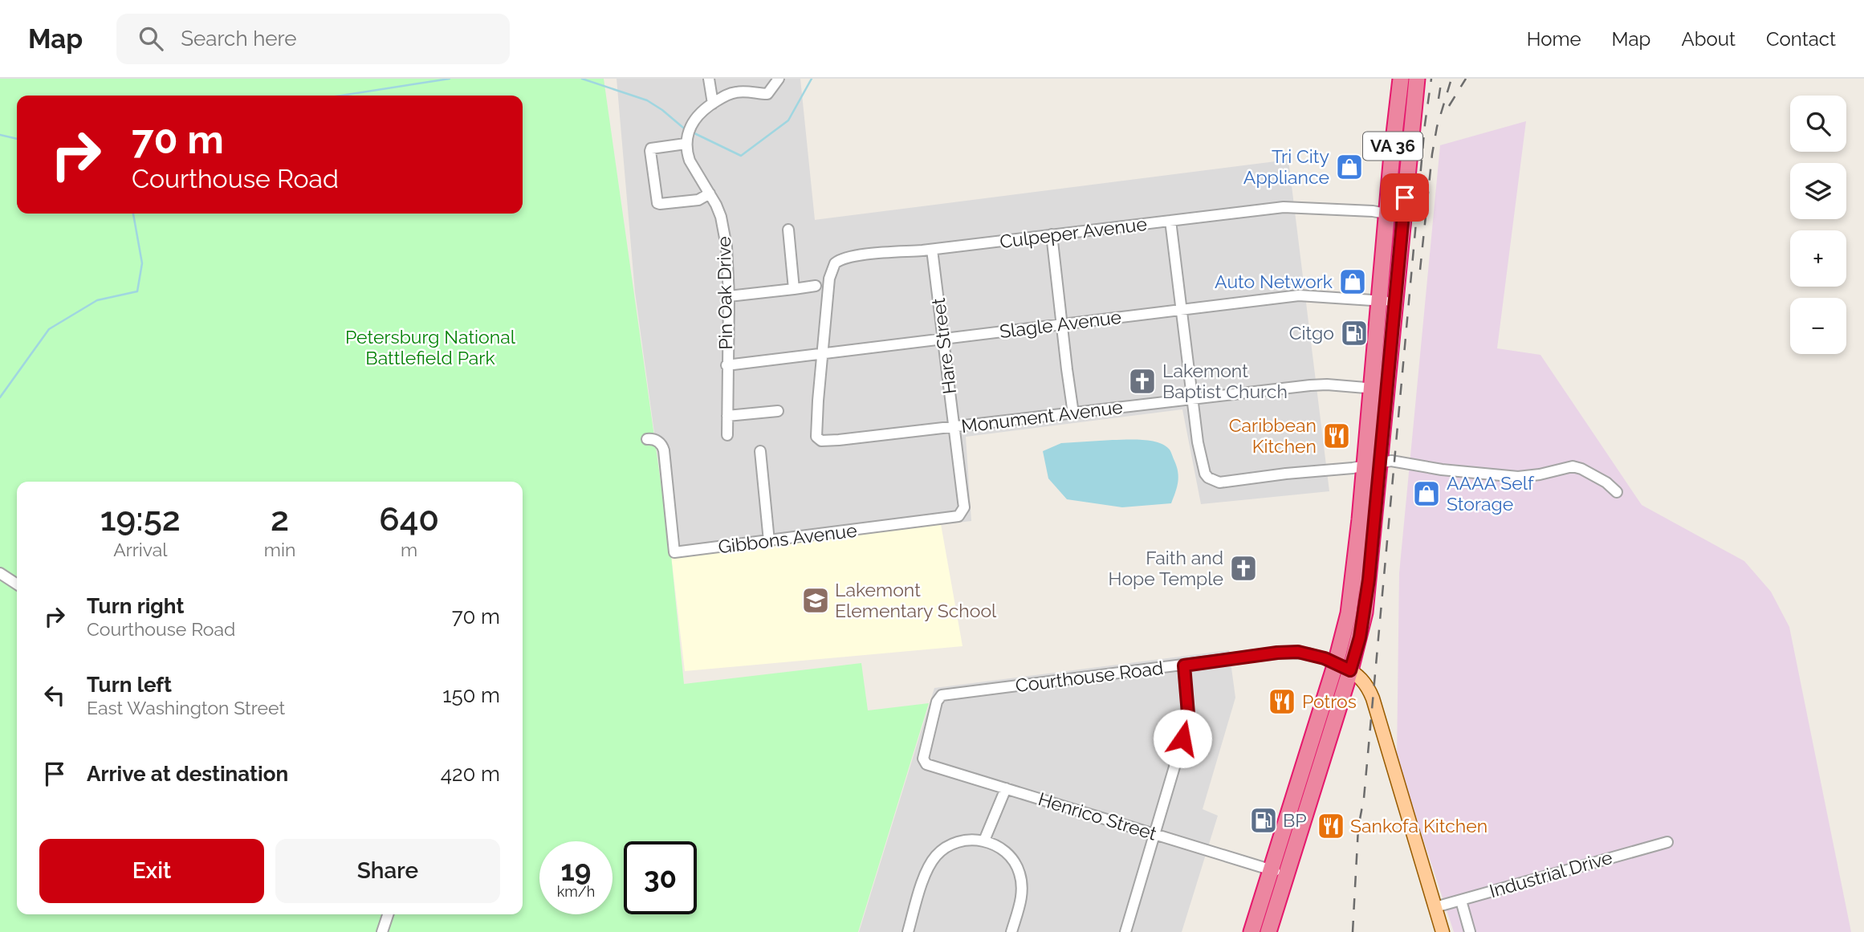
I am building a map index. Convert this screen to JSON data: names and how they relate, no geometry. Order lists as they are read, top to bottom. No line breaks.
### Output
{"streets":{"highway":["VA 36"],"street":["Culpeper Avenue","Pin Oak Drive","Slagle Avenue","Hare Street","Monument Avenue","Gibbons Avenue","Courthouse Road","Henrico Street","Industrial Drive"]},"crossings":[["VA 36","Culpeper Avenue"],["VA 36","Slagle Avenue"],["VA 36","Monument Avenue"],["VA 36","Courthouse Road"],["VA 36","Henrico Street"],["Culpeper Avenue","Slagle Avenue"],["Culpeper Avenue","Hare Street"],["Culpeper Avenue","Monument Avenue"],["Pin Oak Drive","Slagle Avenue"],["Slagle Avenue","Hare Street"],["Slagle Avenue","Monument Avenue"],["Hare Street","Monument Avenue"],["Hare Street","Gibbons Avenue"],["Courthouse Road","Henrico Street"]],"parks":["Petersburg National Battlefield Park"],"places":{"shop":["Tri City Appliance","Auto Network","AAAA Self Storage"],"fuel station":["Citgo","BP"],"church":["Lakemont Baptist Church","Faith and Hope Temple"],"restaurant":["Caribbean Kitchen","Potros","Sankofa Kitchen"],"school or university":["Lakemont Elementary School"]},"page":{"header":"Map","search":"Search here","nav":["Home","Map","About","Contact"],"map_buttons":["+","−"],"turn":["70 m","Courthouse Road"],"eta":["19:52","Arrival","2","min","640","m"],"list":[{"name":"Turn right","note":"Courthouse Road","value":"70 m"},{"name":"Turn left","note":"East Washington Street","value":"150 m"},{"name":"Arrive at destination","value":"420 m"}],"buttons":["Exit","Share"],"speed":"19 km/h","limit":"30"}}
